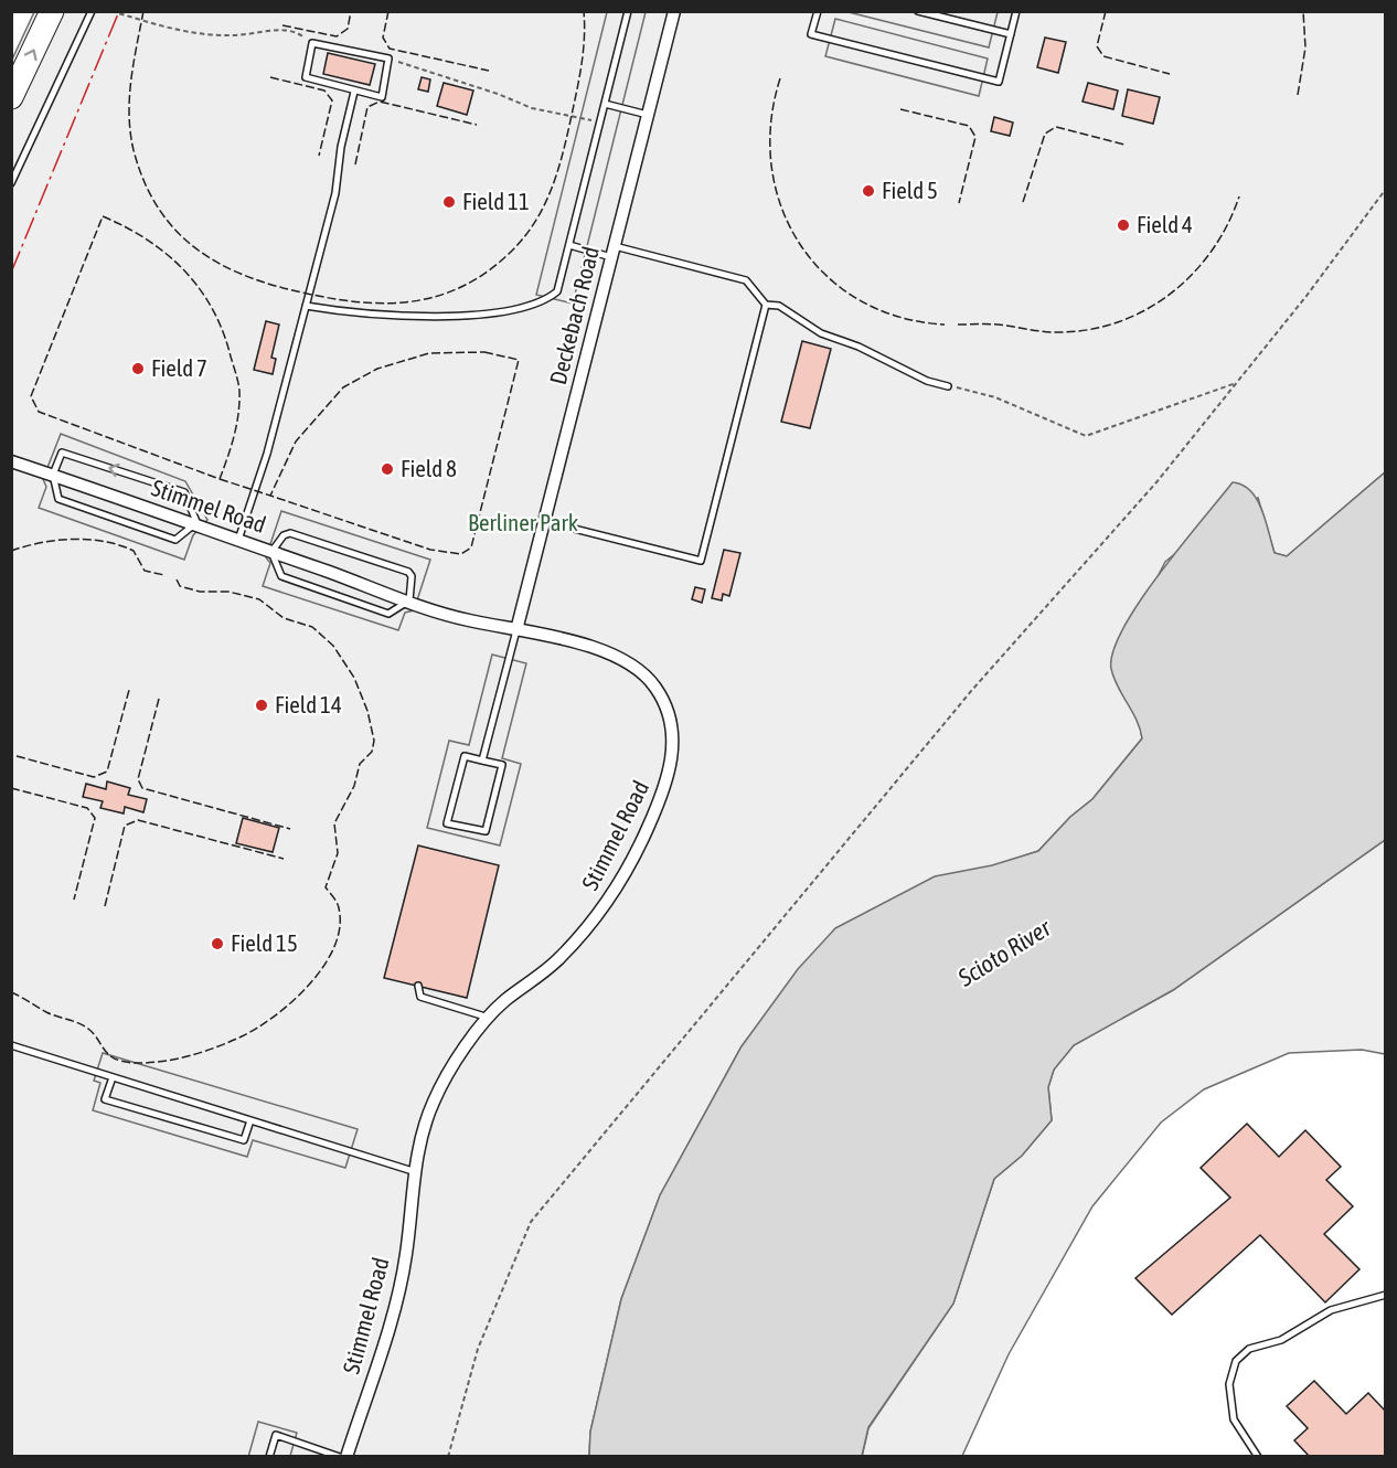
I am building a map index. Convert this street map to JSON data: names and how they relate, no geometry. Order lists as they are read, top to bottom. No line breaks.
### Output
{"streets":{"street":["Deckebach Road","Stimmel Road"]},"crossings":[["Deckebach Road","Stimmel Road"]],"water":["Scioto River"],"parks":["Berliner Park"],"places":["Field 5","Field 11","Field 4","Field 7","Field 8","Field 14","Field 15"]}
